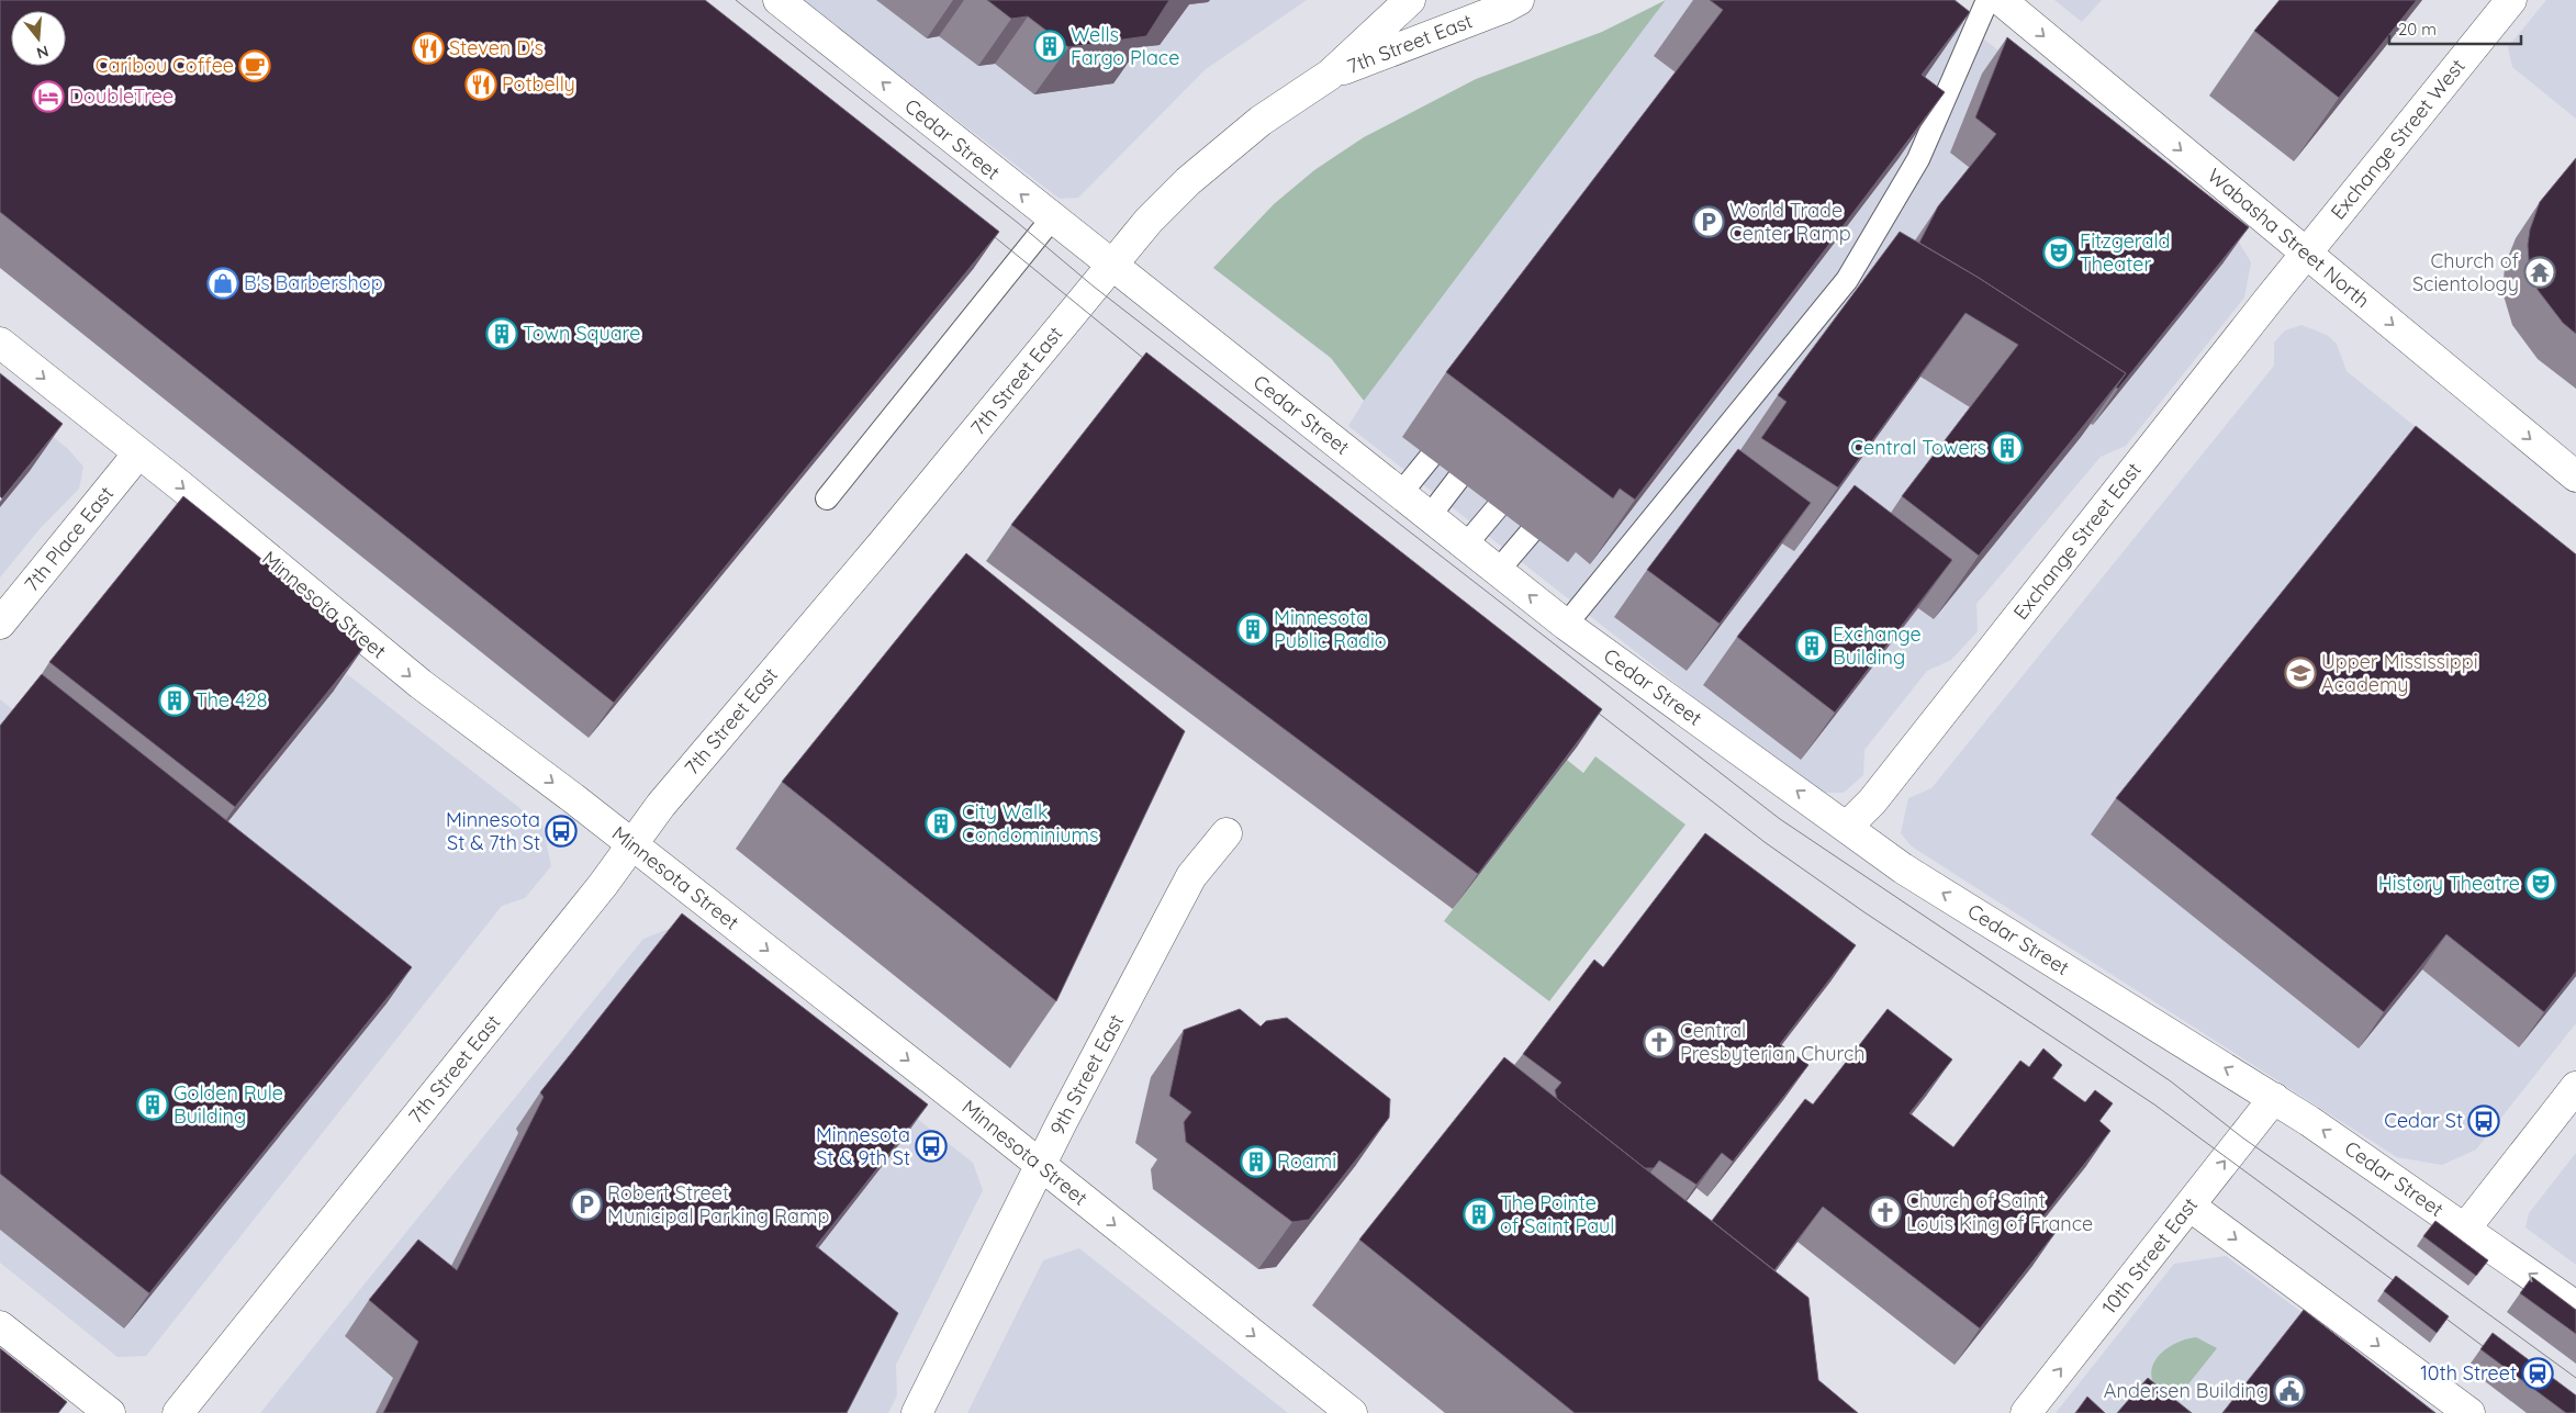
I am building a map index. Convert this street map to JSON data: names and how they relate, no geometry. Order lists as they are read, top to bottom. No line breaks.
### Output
{"streets":{"street":["7th Street East","Cedar Street","Exchange Street West","Wabasha Street North","7th Place East","Exchange Street East","Minnesota Street","9th Street East","10th Street East"]},"crossings":[["7th Street East","Cedar Street"],["7th Street East","Minnesota Street"],["Cedar Street","Exchange Street East"],["Cedar Street","10th Street East"],["Exchange Street West","Wabasha Street North"],["Exchange Street West","Exchange Street East"],["Wabasha Street North","Exchange Street East"],["7th Place East","Minnesota Street"],["Minnesota Street","9th Street East"]],"one_way":["Cedar Street","Wabasha Street North","Minnesota Street","10th Street East"],"places":{"building":["Wells Fargo Place","Town Square","Central Towers","Minnesota Public Radio","Exchange Building","The 428","City Walk Condominiums","Golden Rule Building","Roami","The Pointe of Saint Paul"],"restaurant":["Steven D's","Potbelly"],"cafe":["Caribou Coffee"],"hotel":["DoubleTree"],"parking":["World Trade Center Ramp","Robert Street Municipal Parking Ramp"],"theatre":["Fitzgerald Theater","History Theatre"],"temple":["Church of Scientology"],"shop":["B's Barbershop"],"school or university":["Upper Mississippi Academy"],"bus stop":["Minnesota St & 7th St","Cedar St","Minnesota St & 9th St"],"church":["Central Presbyterian Church","Church of Saint Louis King of France"],"station":["10th Street"],"public building":["Andersen Building"]},"scale_bar":"20 m","north":"bottom"}
